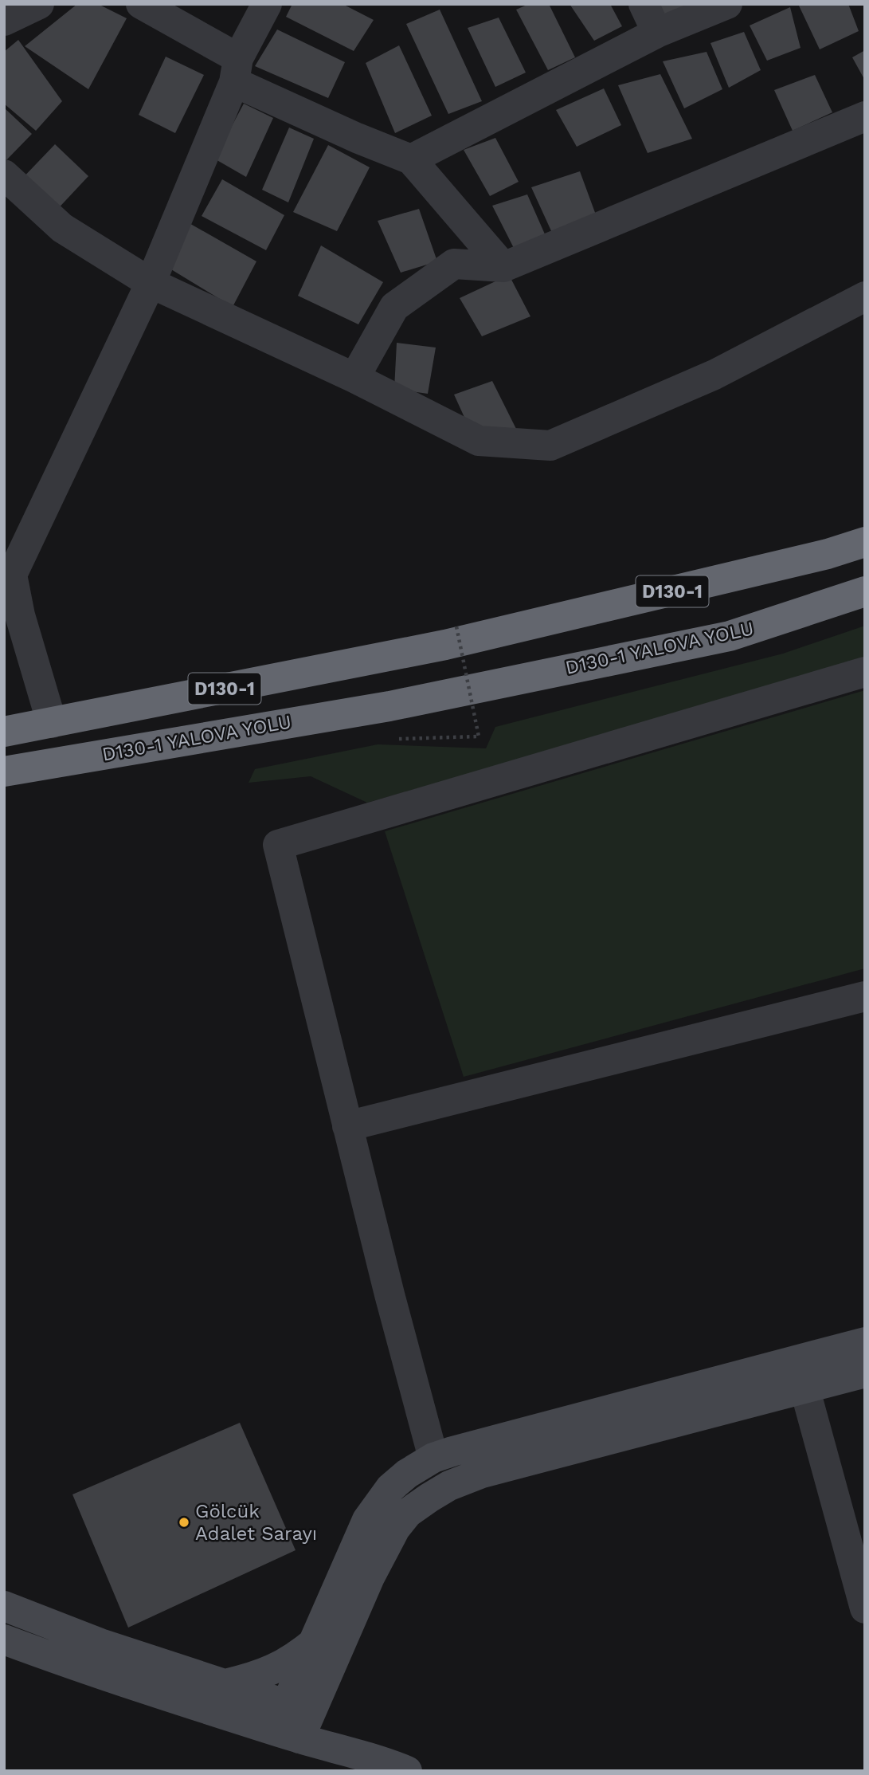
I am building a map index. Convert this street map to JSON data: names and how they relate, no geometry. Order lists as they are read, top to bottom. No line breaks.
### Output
{"streets":{"highway":["D130-1","D130-1 YALOVA YOLU"]},"places":["Gölcük Adalet Sarayı"]}
